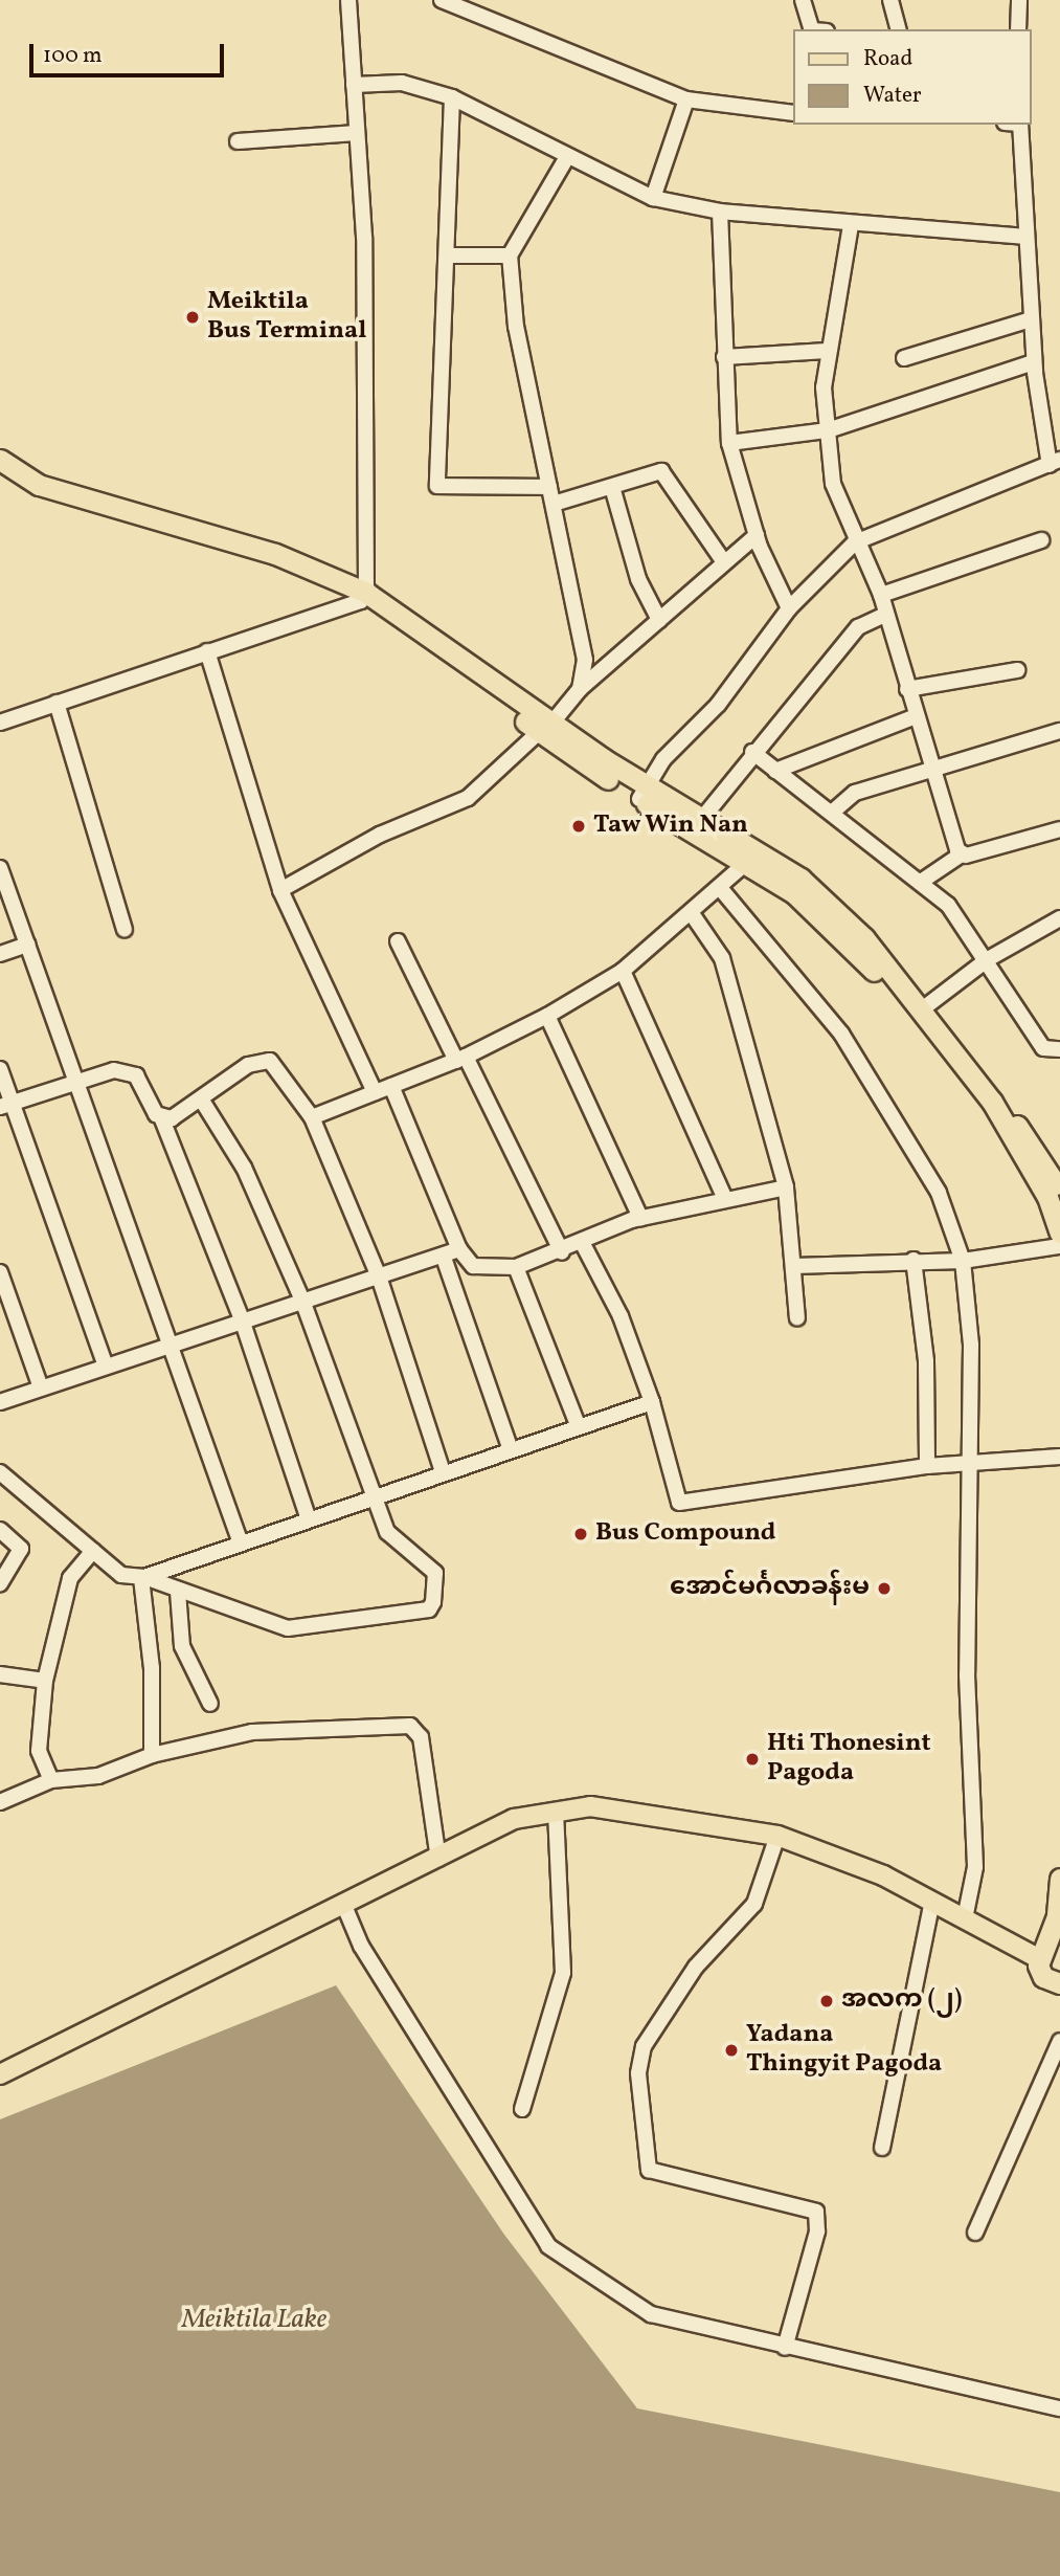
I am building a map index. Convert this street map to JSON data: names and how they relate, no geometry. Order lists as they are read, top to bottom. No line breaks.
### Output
{"water":["Meiktila Lake"],"places":["Meiktila Bus Terminal","Taw Win Nan","Bus Compound","အောင်မင်္ဂလာခန်းမ","Hti Thonesint Pagoda","အလက (၂)","Yadana Thingyit Pagoda"],"legend":["Road","Water"],"scale_bar":"100 m"}
